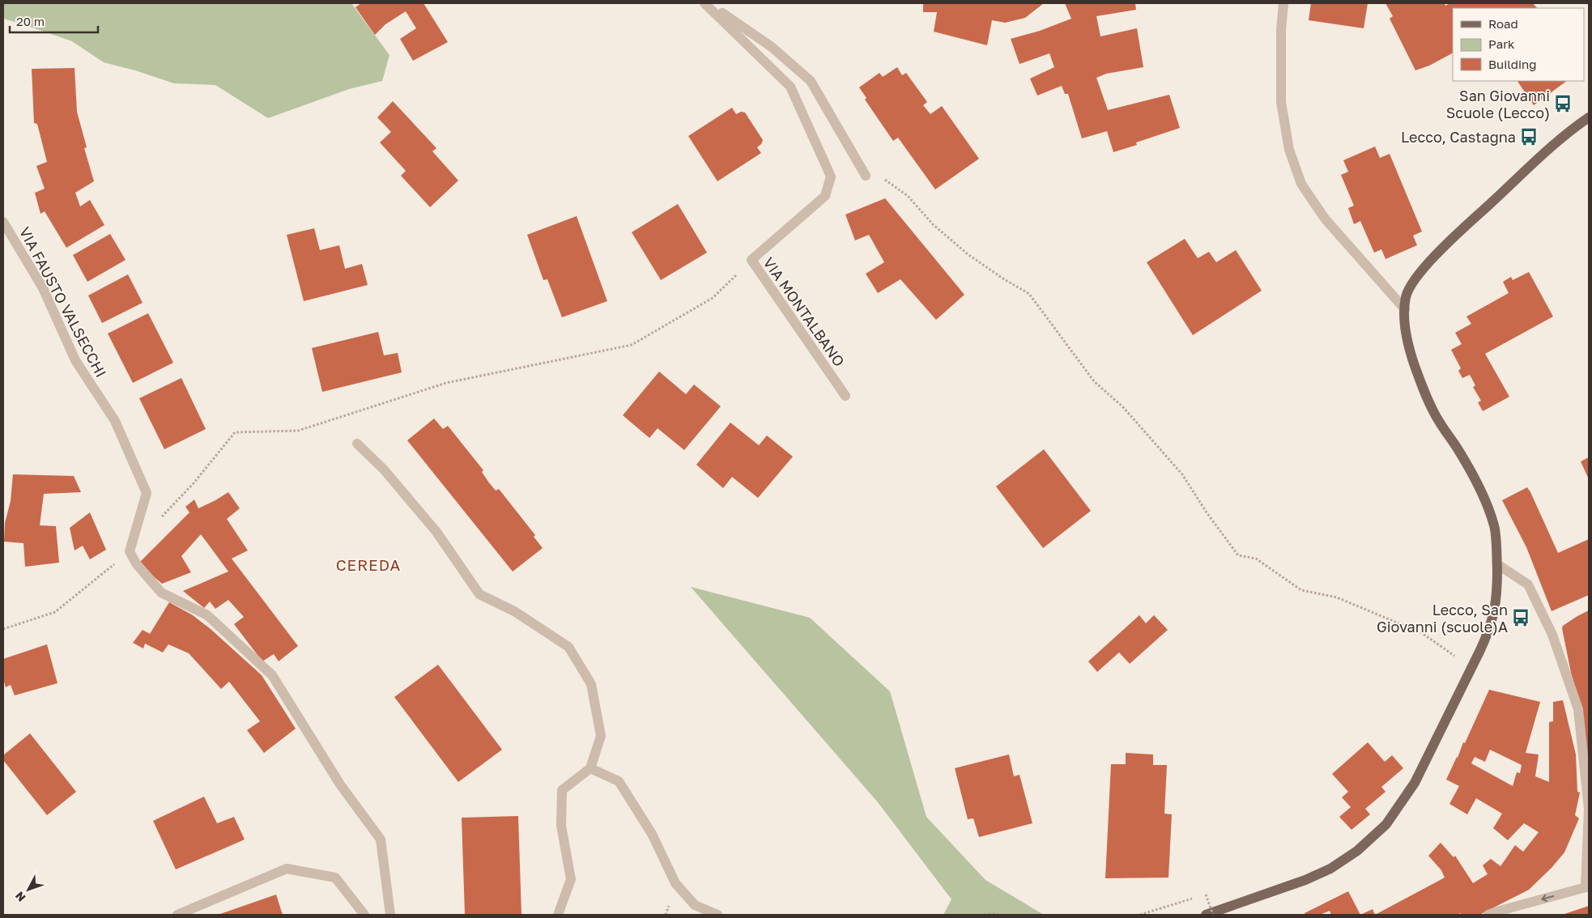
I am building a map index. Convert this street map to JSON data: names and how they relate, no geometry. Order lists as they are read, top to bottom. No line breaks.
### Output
{"streets":{"street":["VIA FAUSTO VALSECCHI","VIA MONTALBANO"]},"districts":["CEREDA"],"places":{"bus stop":["San Giovanni Scuole (Lecco)","Lecco, Castagna","Lecco, San Giovanni (scuole)A"]},"legend":["Road","Park","Building"],"scale_bar":"20 m","north":"bottom left"}
